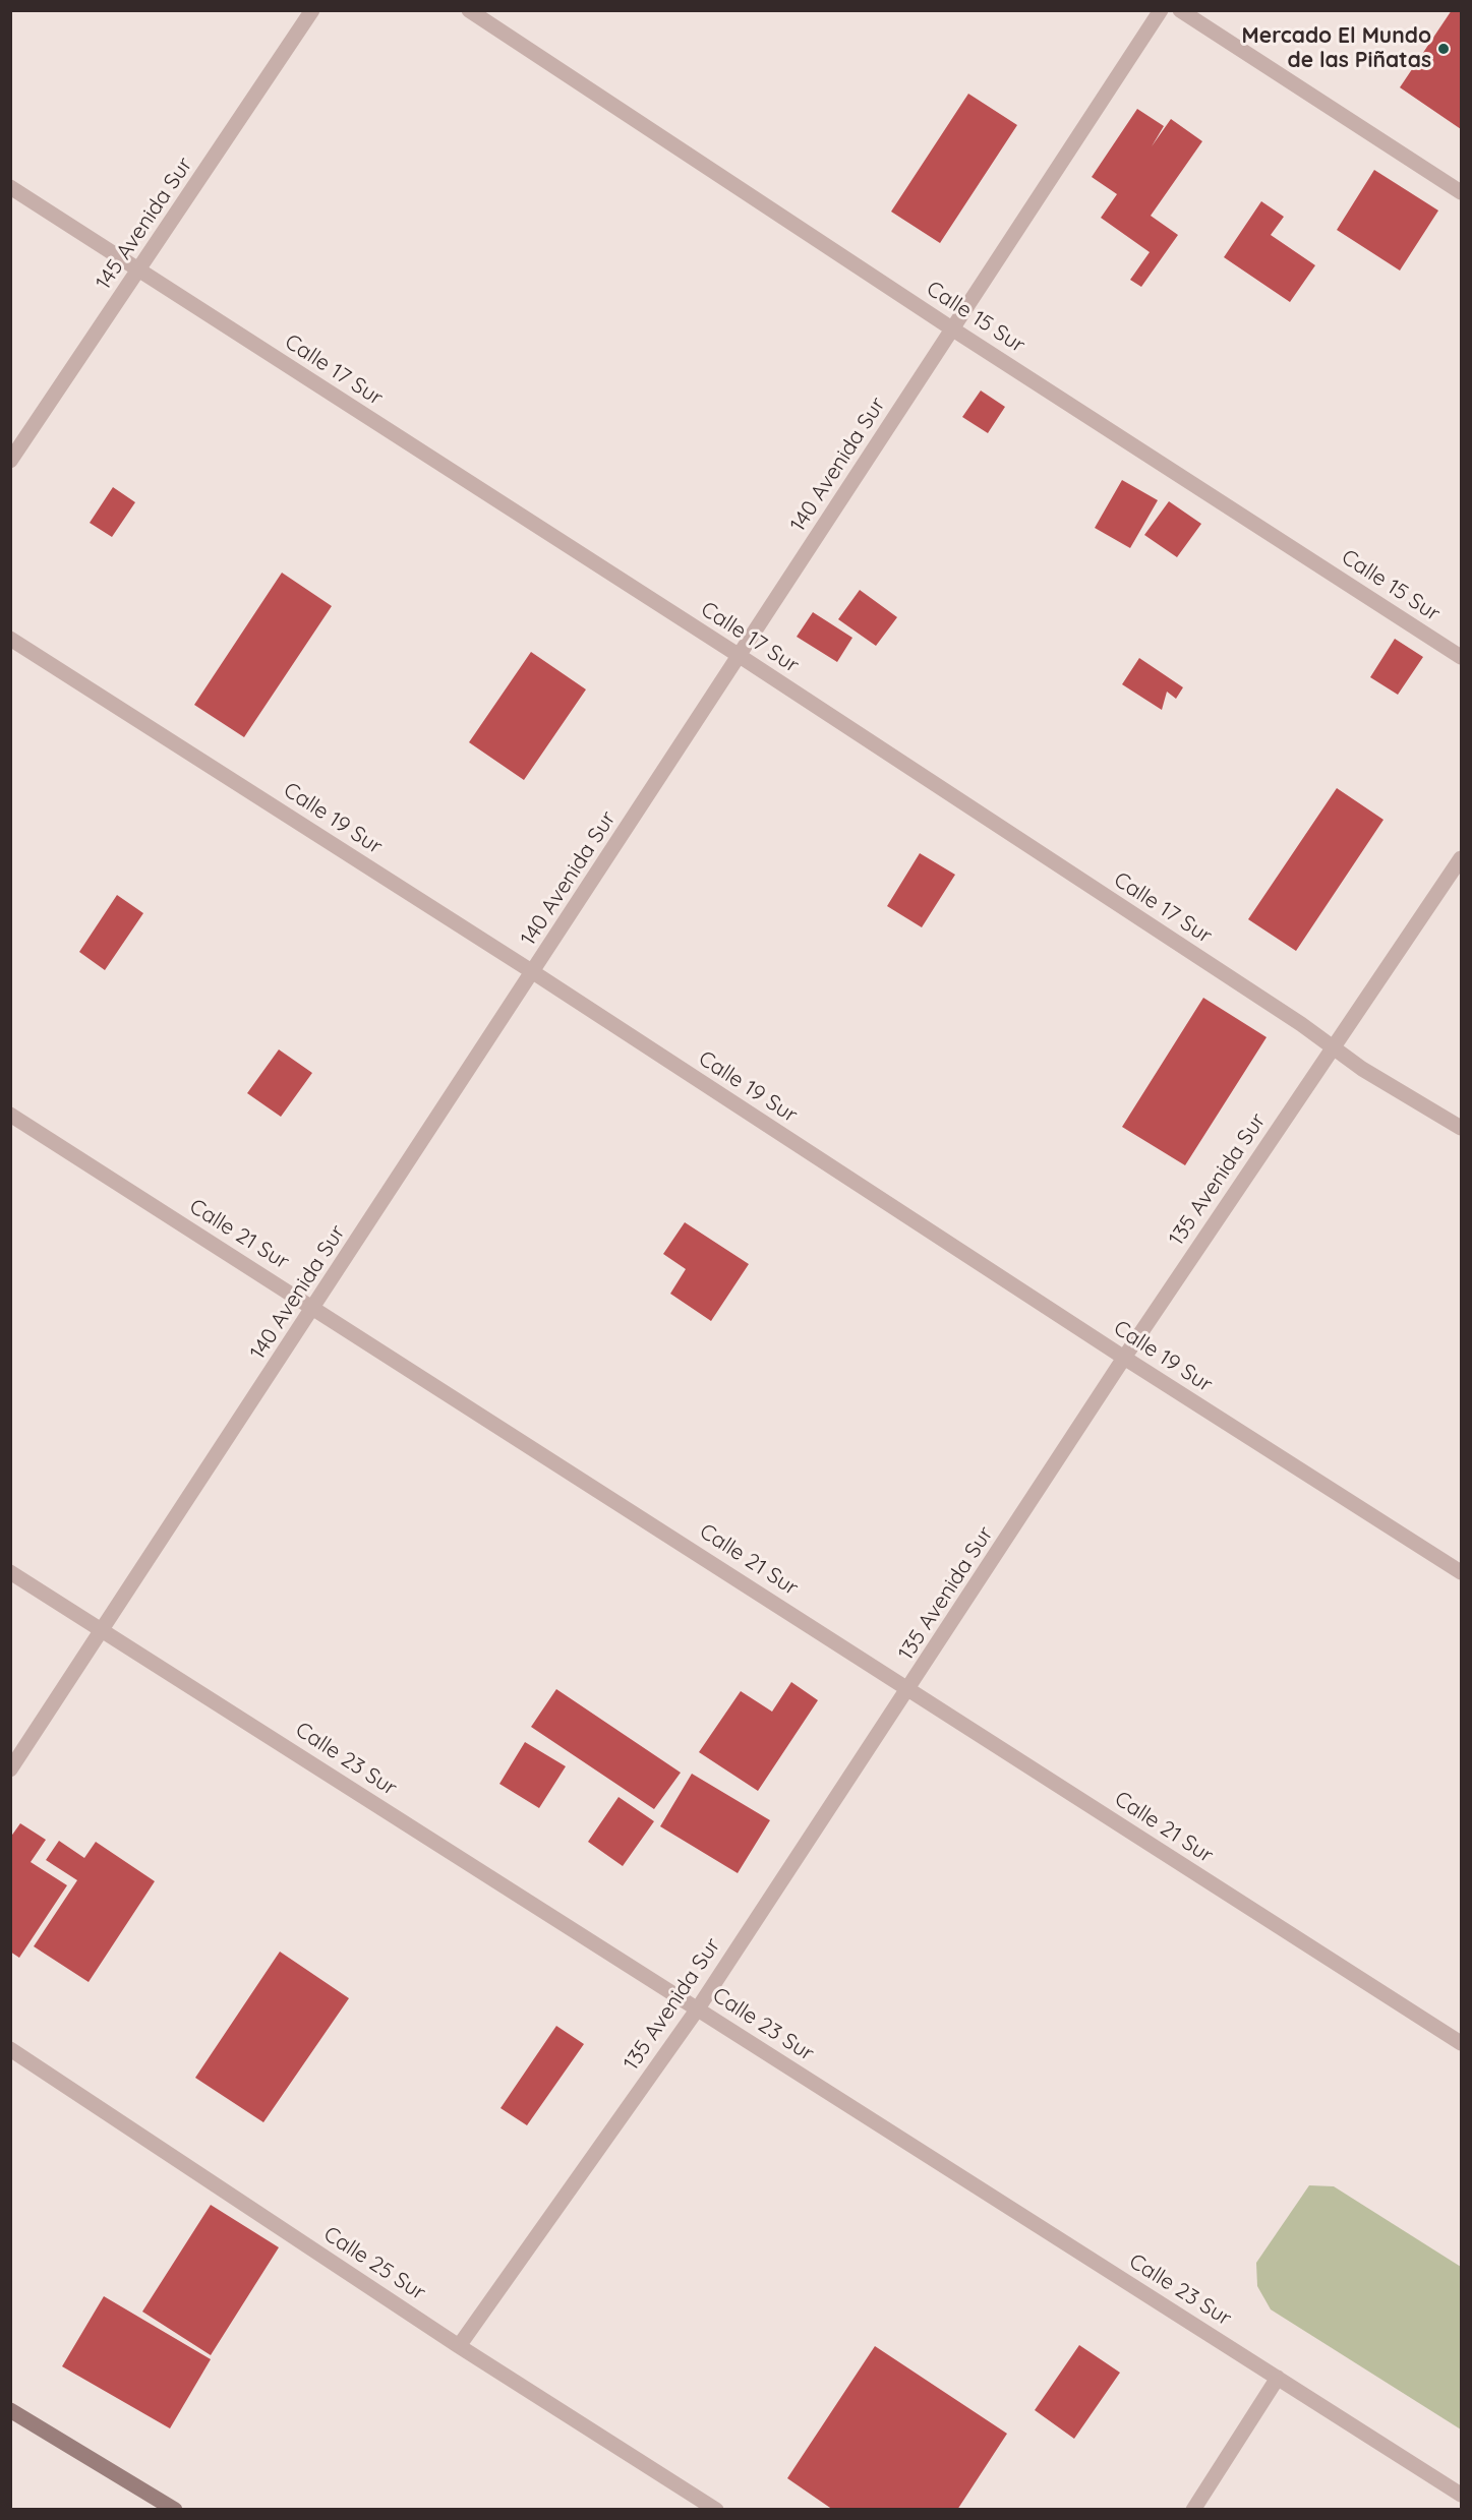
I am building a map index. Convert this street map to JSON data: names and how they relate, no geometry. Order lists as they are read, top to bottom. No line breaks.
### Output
{"streets":{"street":["145 Avenida Sur","Calle 15 Sur","Calle 17 Sur","140 Avenida Sur","Calle 19 Sur","135 Avenida Sur","Calle 21 Sur","Calle 23 Sur","Calle 25 Sur"]},"crossings":[["145 Avenida Sur","Calle 17 Sur"],["Calle 15 Sur","140 Avenida Sur"],["Calle 17 Sur","140 Avenida Sur"],["Calle 17 Sur","135 Avenida Sur"],["140 Avenida Sur","Calle 19 Sur"],["140 Avenida Sur","Calle 21 Sur"],["140 Avenida Sur","Calle 23 Sur"],["Calle 19 Sur","135 Avenida Sur"],["135 Avenida Sur","Calle 21 Sur"],["135 Avenida Sur","Calle 23 Sur"],["135 Avenida Sur","Calle 25 Sur"]],"places":["Mercado El Mundo de las Piñatas"]}
